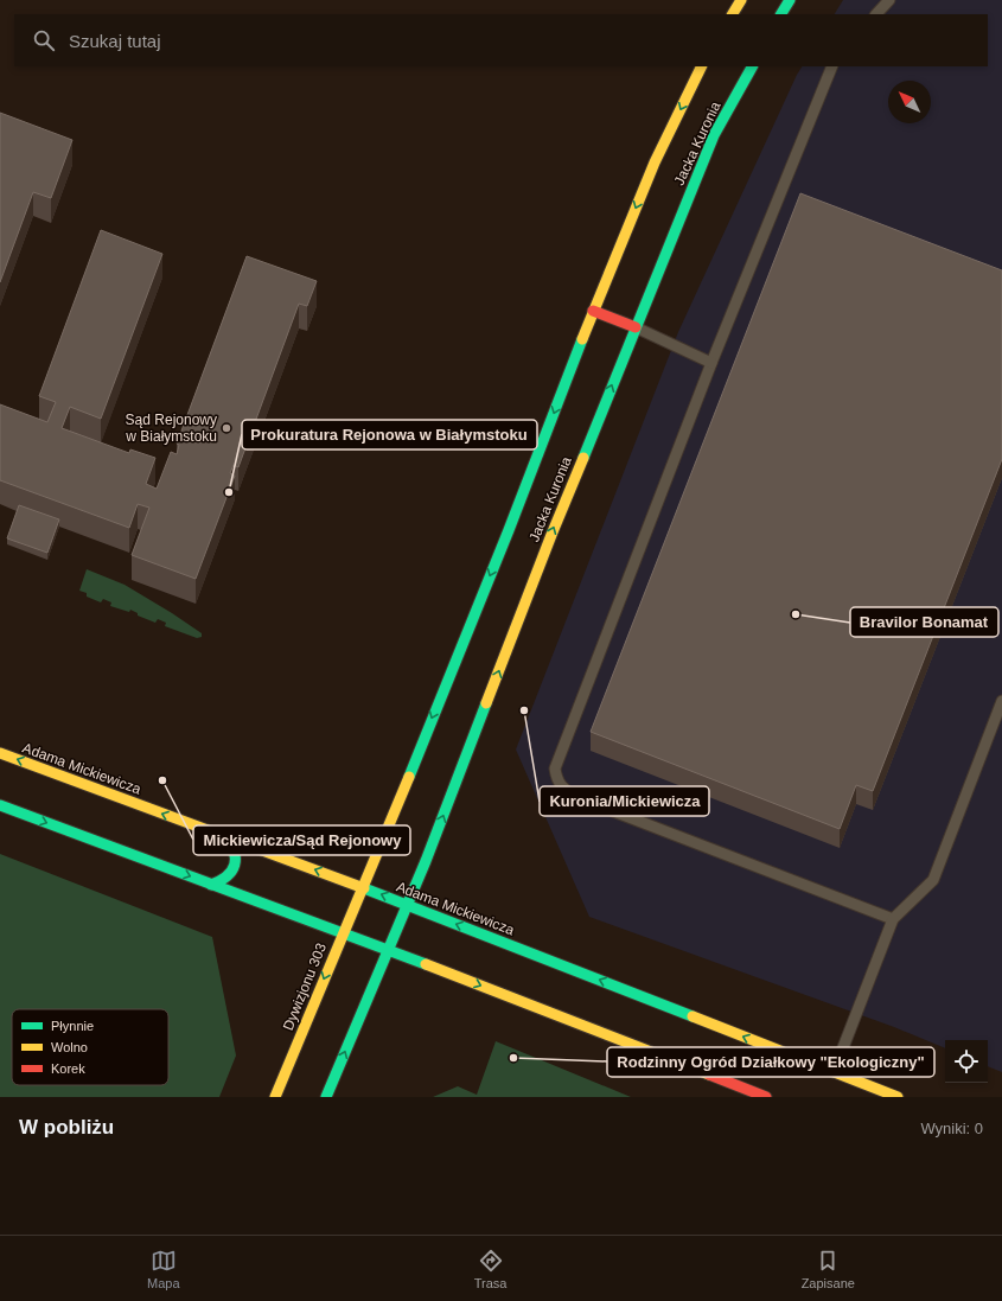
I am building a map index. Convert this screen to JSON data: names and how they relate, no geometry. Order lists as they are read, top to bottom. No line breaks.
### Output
{"streets":{"main road":["Jacka Kuronia","Adama Mickiewicza","Dywizjonu 303"]},"crossings":[["Jacka Kuronia","Adama Mickiewicza"],["Jacka Kuronia","Dywizjonu 303"],["Adama Mickiewicza","Dywizjonu 303"]],"places":["Sąd Rejonowy w Białymstoku","Prokuratura Rejonowa w Białymstoku","Bravilor Bonamat","Kuronia/Mickiewicza","Mickiewicza/Sąd Rejonowy","Rodzinny Ogród Działkowy \"Ekologiczny\""],"legend":["Płynnie","Wolno","Korek"],"north":"top left","page":{"search":"Szukaj tutaj","heading":["W pobliżu","Wyniki: 0"],"nav":["Mapa","Trasa","Zapisane"]}}
